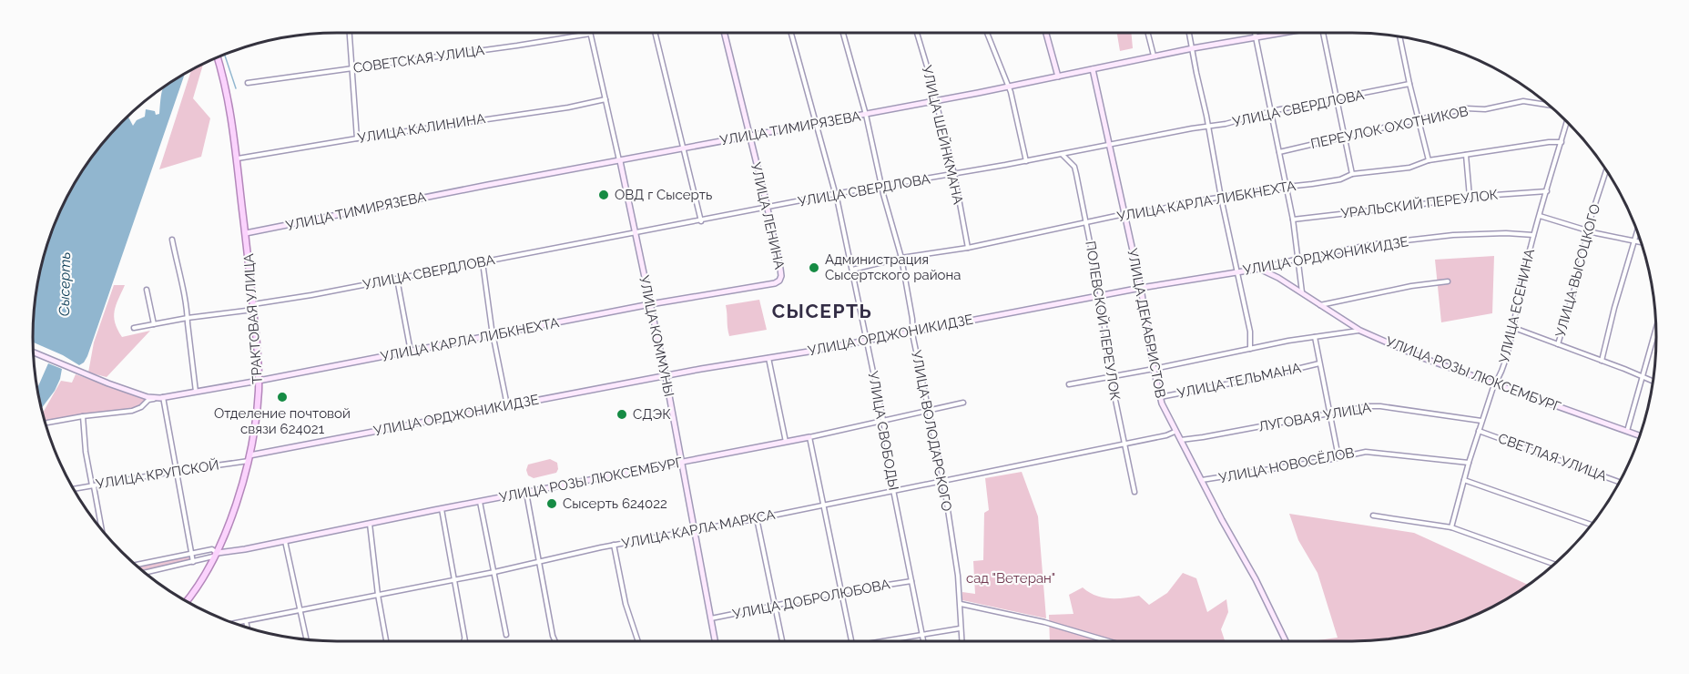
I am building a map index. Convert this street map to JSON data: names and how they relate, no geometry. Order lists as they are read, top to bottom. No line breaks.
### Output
{"streets":{"main road":["ТРАКТОВАЯ УЛИЦА"],"street":["СОВЕТСКАЯ УЛИЦА","УЛИЦА СВЕРДЛОВА","ПЕРЕУЛОК ОХОТНИКОВ","УЛИЦА КАЛИНИНА","УЛИЦА ТИМИРЯЗЕВА","УЛИЦА ШЕЙНКМАНА","УЛИЦА КАРЛА ЛИБКНЕХТА","УРАЛЬСКИЙ ПЕРЕУЛОК","УЛИЦА ЛЕНИНА","УЛИЦА ОРДЖОНИКИДЗЕ","УЛИЦА ВЫСОЦКОГО","УЛИЦА ЕСЕНИНА","ПОЛЕВСКОЙ ПЕРЕУЛОК","УЛИЦА ДЕКАБРИСТОВ","УЛИЦА КОММУНЫ","УЛИЦА РОЗЫ ЛЮКСЕМБУРГ","УЛИЦА ТЕЛЬМАНА","ЛУГОВАЯ УЛИЦА","УЛИЦА СВОБОДЫ","УЛИЦА ВОЛОДАРСКОГО","СВЕТЛАЯ УЛИЦА","УЛИЦА НОВОСЁЛОВ","УЛИЦА КРУПСКОЙ","УЛИЦА КАРЛА МАРКСА","УЛИЦА ДОБРОЛЮБОВА"]},"crossings":[["СОВЕТСКАЯ УЛИЦА","УЛИЦА КОММУНЫ"],["УЛИЦА СВЕРДЛОВА","УЛИЦА ШЕЙНКМАНА"],["УЛИЦА СВЕРДЛОВА","УЛИЦА ЛЕНИНА"],["УЛИЦА СВЕРДЛОВА","ТРАКТОВАЯ УЛИЦА"],["УЛИЦА СВЕРДЛОВА","ПОЛЕВСКОЙ ПЕРЕУЛОК"],["УЛИЦА СВЕРДЛОВА","УЛИЦА ДЕКАБРИСТОВ"],["УЛИЦА СВЕРДЛОВА","УЛИЦА КОММУНЫ"],["УЛИЦА СВЕРДЛОВА","УЛИЦА СВОБОДЫ"],["УЛИЦА СВЕРДЛОВА","УЛИЦА ВОЛОДАРСКОГО"],["УЛИЦА КАЛИНИНА","ТРАКТОВАЯ УЛИЦА"],["УЛИЦА КАЛИНИНА","УЛИЦА КОММУНЫ"],["УЛИЦА ТИМИРЯЗЕВА","УЛИЦА ШЕЙНКМАНА"],["УЛИЦА ТИМИРЯЗЕВА","УЛИЦА ЛЕНИНА"],["УЛИЦА ТИМИРЯЗЕВА","ТРАКТОВАЯ УЛИЦА"],["УЛИЦА ТИМИРЯЗЕВА","УЛИЦА ДЕКАБРИСТОВ"],["УЛИЦА ТИМИРЯЗЕВА","УЛИЦА КОММУНЫ"],["УЛИЦА ТИМИРЯЗЕВА","УЛИЦА СВОБОДЫ"],["УЛИЦА ТИМИРЯЗЕВА","УЛИЦА ВОЛОДАРСКОГО"],["УЛИЦА ШЕЙНКМАНА","УЛИЦА КАРЛА ЛИБКНЕХТА"],["УЛИЦА КАРЛА ЛИБКНЕХТА","УЛИЦА ЛЕНИНА"],["УЛИЦА КАРЛА ЛИБКНЕХТА","УЛИЦА ЕСЕНИНА"],["УЛИЦА КАРЛА ЛИБКНЕХТА","ТРАКТОВАЯ УЛИЦА"],["УЛИЦА КАРЛА ЛИБКНЕХТА","ПОЛЕВСКОЙ ПЕРЕУЛОК"],["УЛИЦА КАРЛА ЛИБКНЕХТА","УЛИЦА ДЕКАБРИСТОВ"],["УЛИЦА КАРЛА ЛИБКНЕХТА","УЛИЦА КОММУНЫ"],["УЛИЦА КАРЛА ЛИБКНЕХТА","УЛИЦА СВОБОДЫ"],["УЛИЦА КАРЛА ЛИБКНЕХТА","УЛИЦА ВОЛОДАРСКОГО"],["УРАЛЬСКИЙ ПЕРЕУЛОК","УЛИЦА ЕСЕНИНА"],["УЛИЦА ОРДЖОНИКИДЗЕ","УЛИЦА ЕСЕНИНА"],["УЛИЦА ОРДЖОНИКИДЗЕ","ТРАКТОВАЯ УЛИЦА"],["УЛИЦА ОРДЖОНИКИДЗЕ","ПОЛЕВСКОЙ ПЕРЕУЛОК"],["УЛИЦА ОРДЖОНИКИДЗЕ","УЛИЦА ДЕКАБРИСТОВ"],["УЛИЦА ОРДЖОНИКИДЗЕ","УЛИЦА КОММУНЫ"],["УЛИЦА ОРДЖОНИКИДЗЕ","УЛИЦА РОЗЫ ЛЮКСЕМБУРГ"],["УЛИЦА ОРДЖОНИКИДЗЕ","УЛИЦА СВОБОДЫ"],["УЛИЦА ОРДЖОНИКИДЗЕ","УЛИЦА ВОЛОДАРСКОГО"],["УЛИЦА ОРДЖОНИКИДЗЕ","УЛИЦА КРУПСКОЙ"],["УЛИЦА ЕСЕНИНА","УЛИЦА РОЗЫ ЛЮКСЕМБУРГ"],["УЛИЦА ЕСЕНИНА","ЛУГОВАЯ УЛИЦА"],["УЛИЦА ЕСЕНИНА","СВЕТЛАЯ УЛИЦА"],["УЛИЦА ЕСЕНИНА","УЛИЦА НОВОСЁЛОВ"],["ТРАКТОВАЯ УЛИЦА","УЛИЦА РОЗЫ ЛЮКСЕМБУРГ"],["ТРАКТОВАЯ УЛИЦА","УЛИЦА КРУПСКОЙ"],["ПОЛЕВСКОЙ ПЕРЕУЛОК","УЛИЦА КАРЛА МАРКСА"],["УЛИЦА ДЕКАБРИСТОВ","УЛИЦА ТЕЛЬМАНА"],["УЛИЦА ДЕКАБРИСТОВ","ЛУГОВАЯ УЛИЦА"],["УЛИЦА ДЕКАБРИСТОВ","УЛИЦА НОВОСЁЛОВ"],["УЛИЦА ДЕКАБРИСТОВ","УЛИЦА КАРЛА МАРКСА"],["УЛИЦА КОММУНЫ","УЛИЦА РОЗЫ ЛЮКСЕМБУРГ"],["УЛИЦА КОММУНЫ","УЛИЦА КАРЛА МАРКСА"],["УЛИЦА КОММУНЫ","УЛИЦА ДОБРОЛЮБОВА"],["УЛИЦА РОЗЫ ЛЮКСЕМБУРГ","УЛИЦА СВОБОДЫ"],["УЛИЦА РОЗЫ ЛЮКСЕМБУРГ","УЛИЦА ВОЛОДАРСКОГО"],["УЛИЦА СВОБОДЫ","УЛИЦА КАРЛА МАРКСА"],["УЛИЦА СВОБОДЫ","УЛИЦА ДОБРОЛЮБОВА"],["УЛИЦА ВОЛОДАРСКОГО","УЛИЦА КАРЛА МАРКСА"]],"districts":["СЫСЕРТЬ"],"water":["Сысерть"],"parks":["сад \"Ветеран\""],"places":["ОВД г Сысерть","Администрация Сысертского района","Отделение почтовой связи 624021","СДЭК","Сысерть 624022"]}
